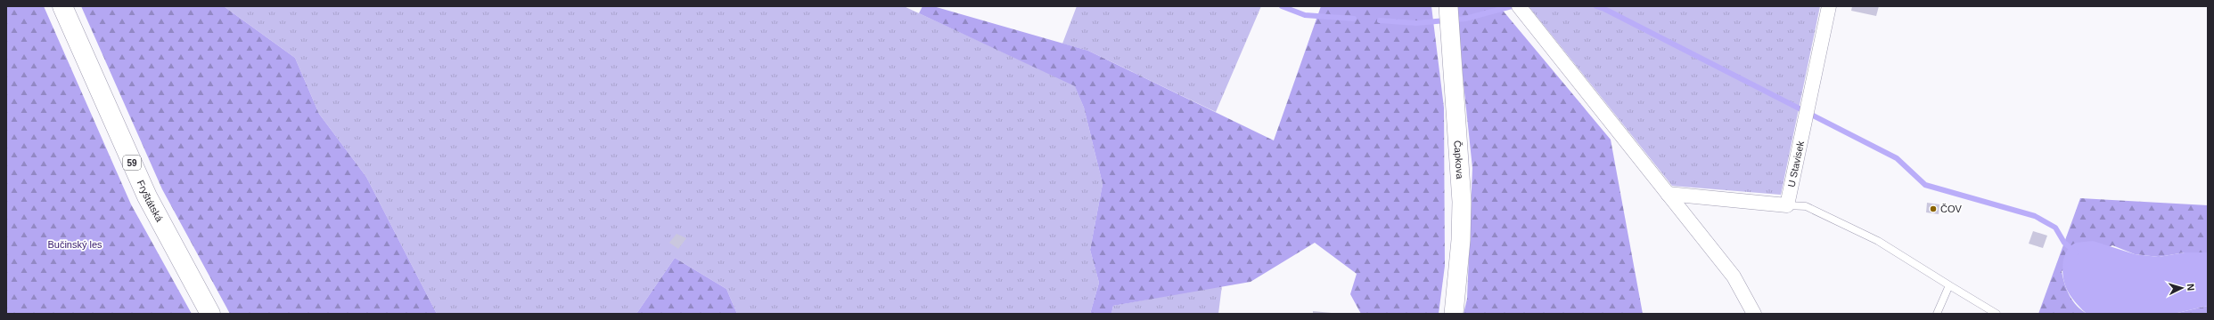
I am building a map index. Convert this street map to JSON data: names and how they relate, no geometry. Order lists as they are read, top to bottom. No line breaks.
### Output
{"streets":{"main road":["59","Fryštátská"],"street":["Čapkova","U Stavisek"]},"parks":["Bučinský les"],"places":["ČOV"],"north":"right"}
